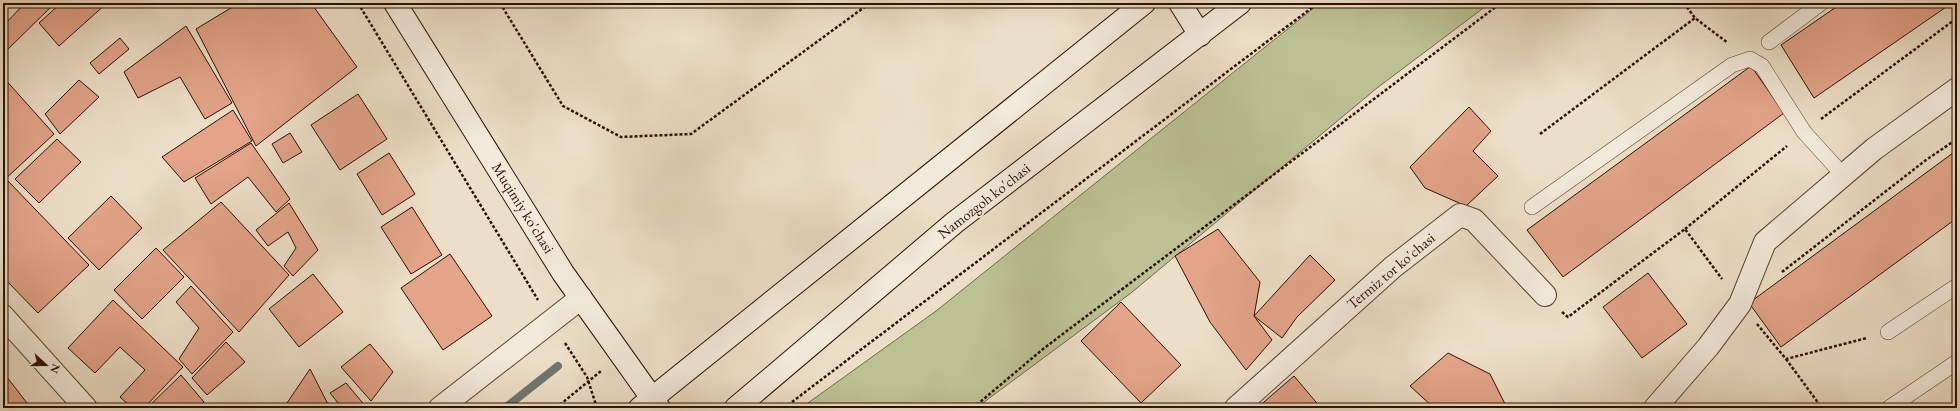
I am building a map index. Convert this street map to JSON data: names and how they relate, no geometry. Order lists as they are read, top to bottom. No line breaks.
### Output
{"streets":{"main road":["Namozgoh ko'chasi","Muqimiy ko'chasi","Termiz tor ko'chasi"]},"north":"right"}
